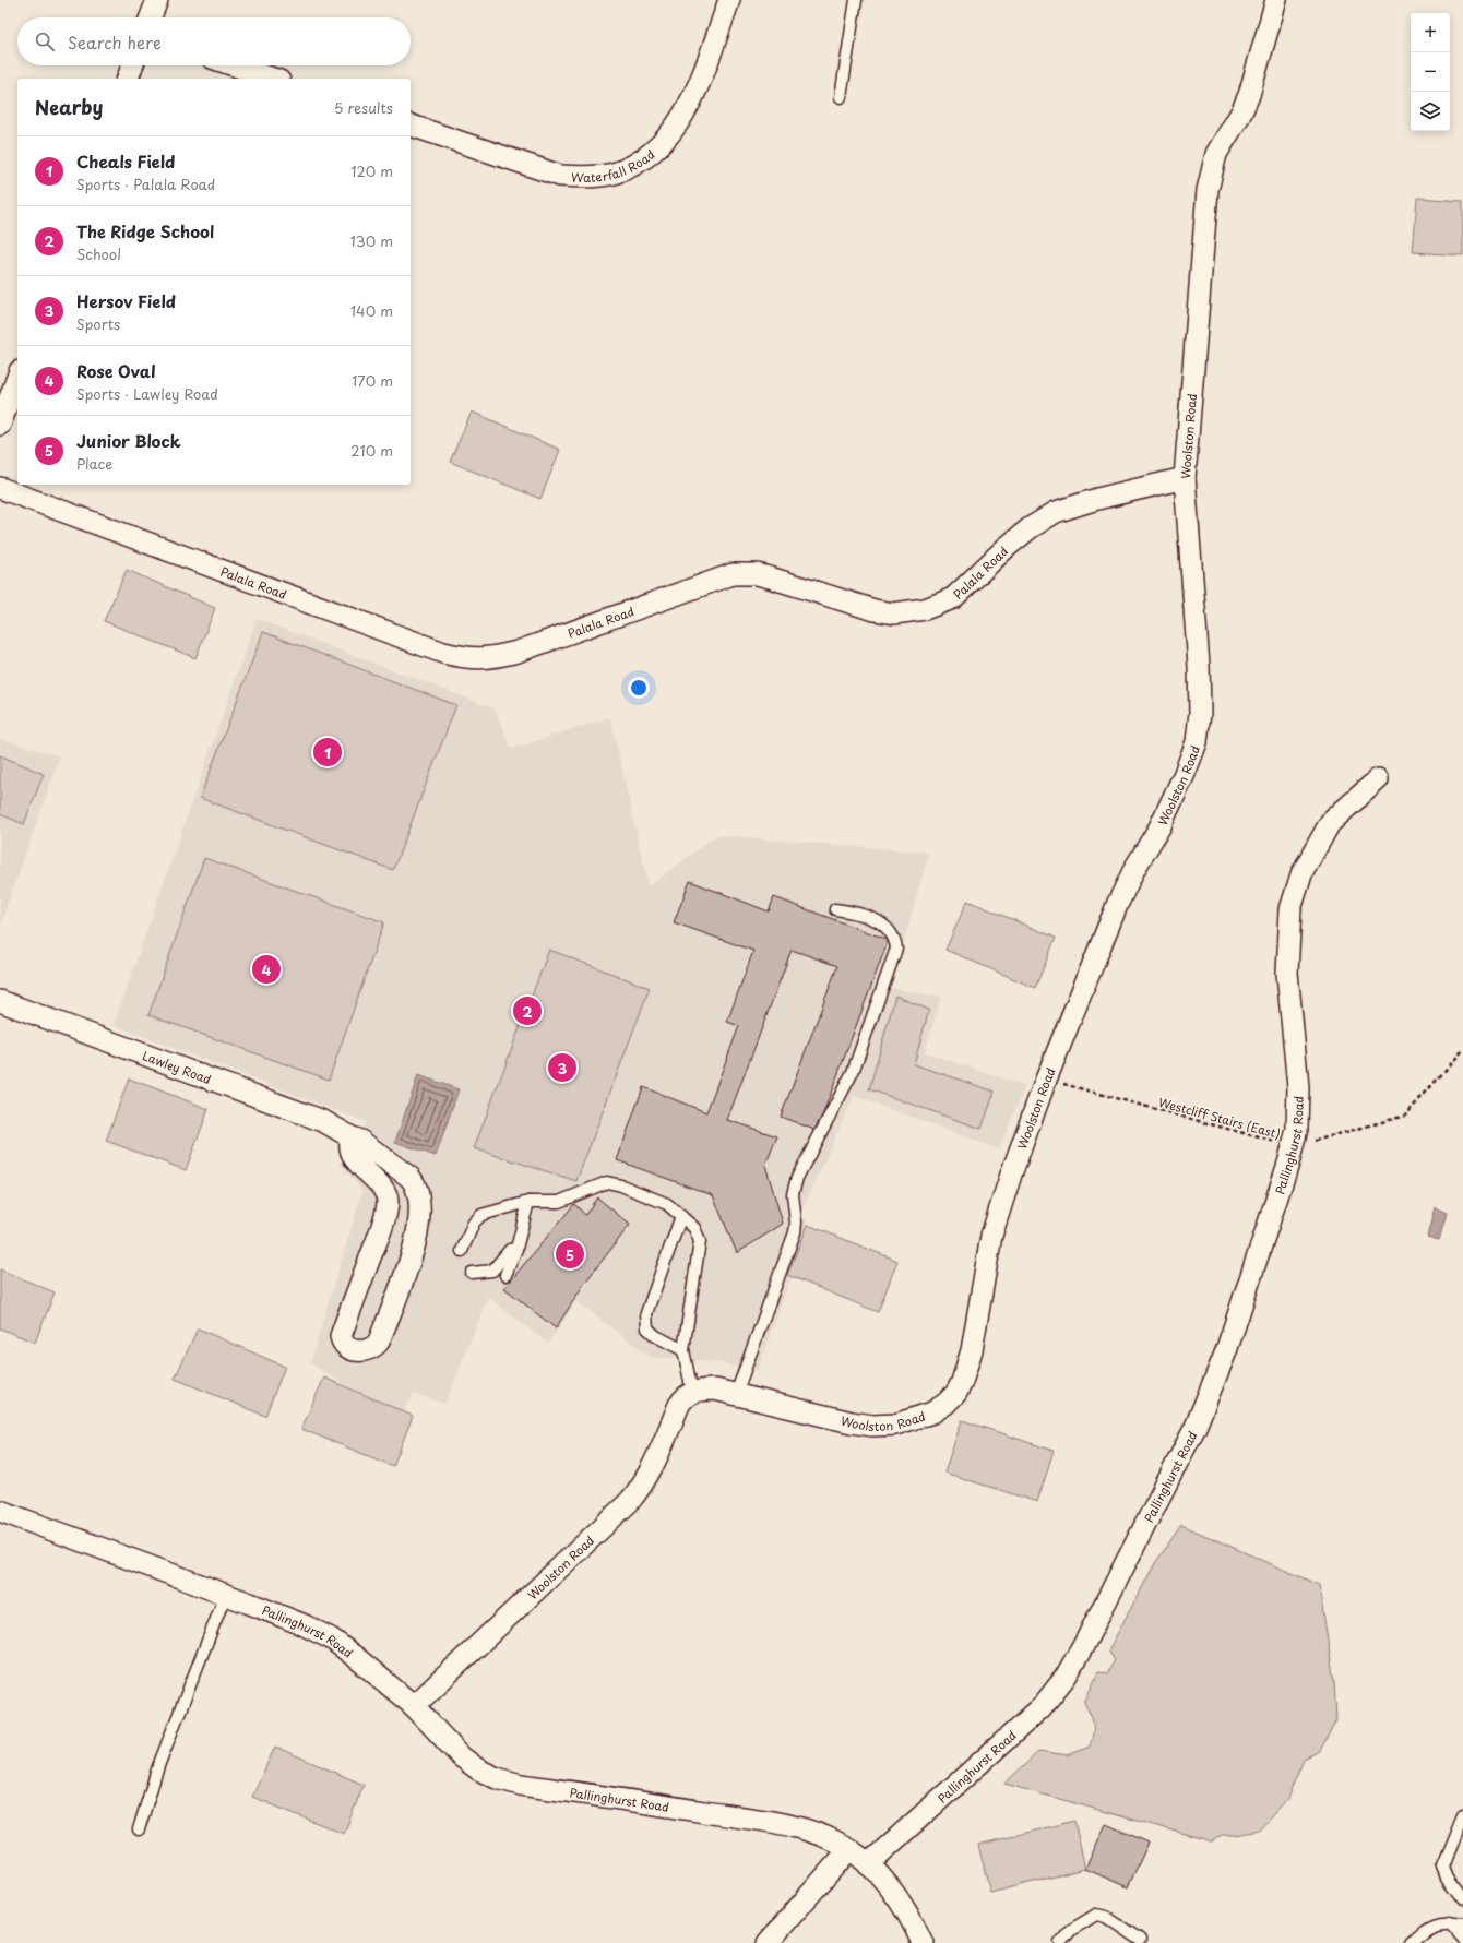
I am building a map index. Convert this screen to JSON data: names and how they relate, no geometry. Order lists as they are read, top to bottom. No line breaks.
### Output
{"streets":{"street":["Waterfall Road","Woolston Road","Palala Road","Lawley Road","Pallinghurst Road"],"path":["Westcliff Stairs (East)"]},"crossings":[["Woolston Road","Palala Road"],["Woolston Road","Westcliff Stairs (East)"],["Woolston Road","Pallinghurst Road"],["Westcliff Stairs (East)","Pallinghurst Road"]],"page":{"map_buttons":["+","−"],"search":"Search here","heading":["Nearby","5 results"],"list":[{"mark":"1","name":"Cheals Field","note":"Sports · Palala Road","value":"120 m"},{"mark":"2","name":"The Ridge School","note":"School","value":"130 m"},{"mark":"3","name":"Hersov Field","note":"Sports","value":"140 m"},{"mark":"4","name":"Rose Oval","note":"Sports · Lawley Road","value":"170 m"},{"mark":"5","name":"Junior Block","note":"Place","value":"210 m"}],"pins":["1","4","2","3","5"]}}
